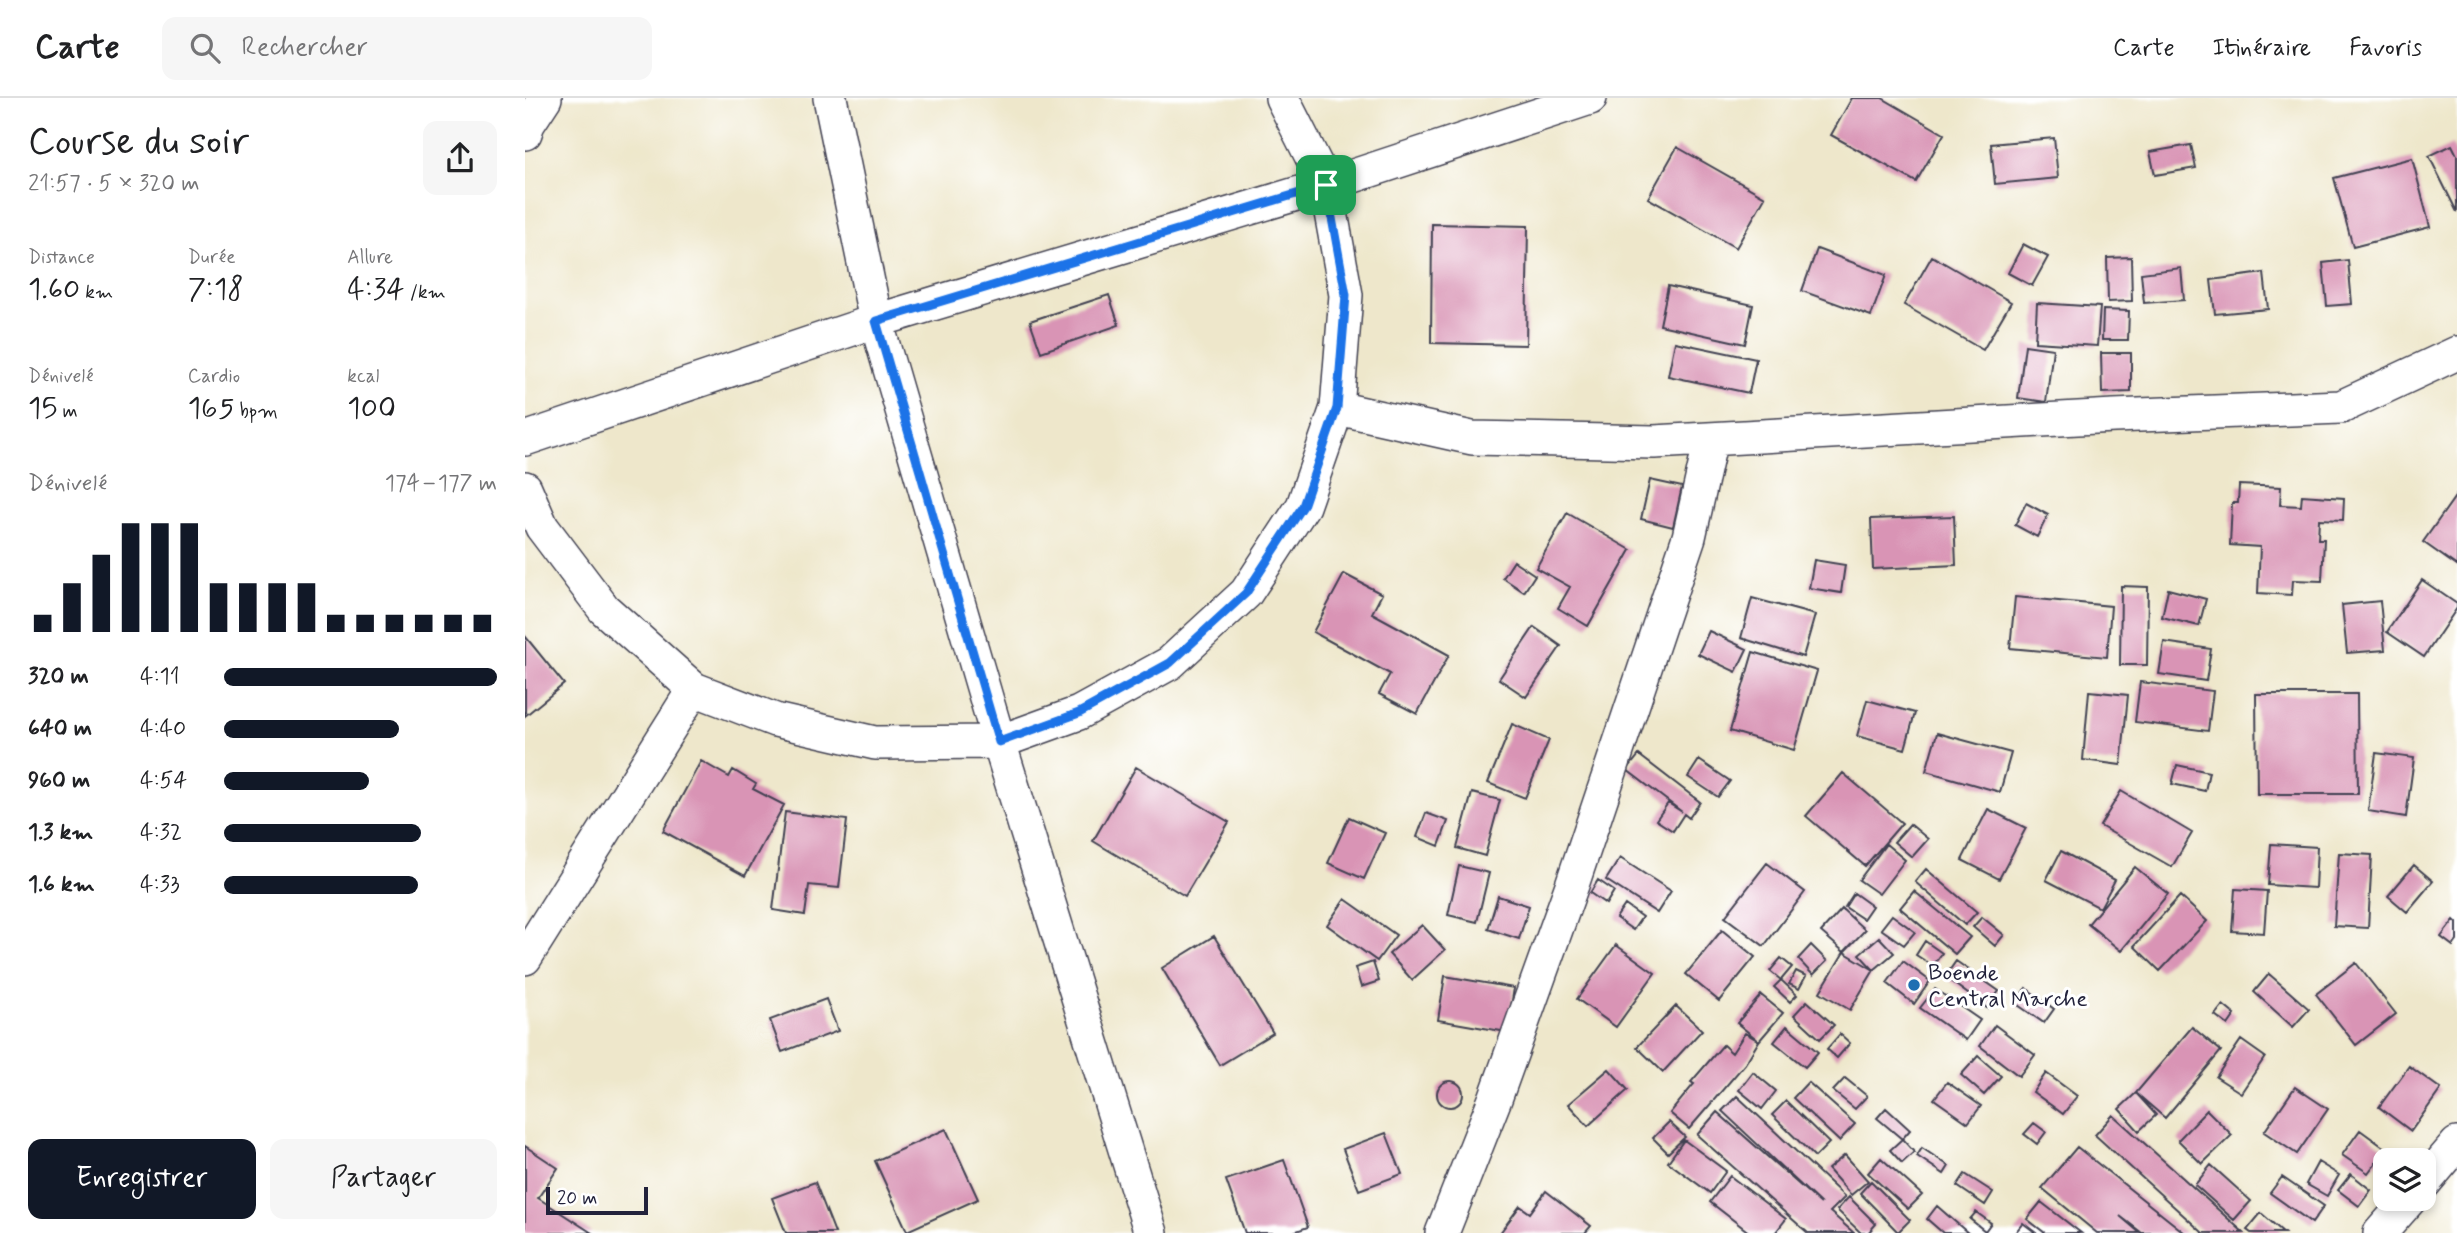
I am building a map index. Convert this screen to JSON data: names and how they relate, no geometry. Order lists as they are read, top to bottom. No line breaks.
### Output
{"places":["Boende Central Marche"],"scale_bar":"20 m","page":{"header":"Carte","search":"Rechercher","nav":["Carte","Itinéraire","Favoris"],"heading":["Course du soir","21:57 · 5 × 320 m"],"stats":[["Distance","1.60 km"],["Durée","7:18"],["Allure","4:34 /km"],["Dénivelé","15 m"],["Cardio","165 bpm"],["kcal","100"]],"chart":["Dénivelé","174–177 m"],"list":[{"name":"320 m","note":"4:11"},{"name":"640 m","note":"4:40"},{"name":"960 m","note":"4:54"},{"name":"1.3 km","note":"4:32"},{"name":"1.6 km","note":"4:33"}],"buttons":["Enregistrer","Partager"],"scale":"20 m"}}
